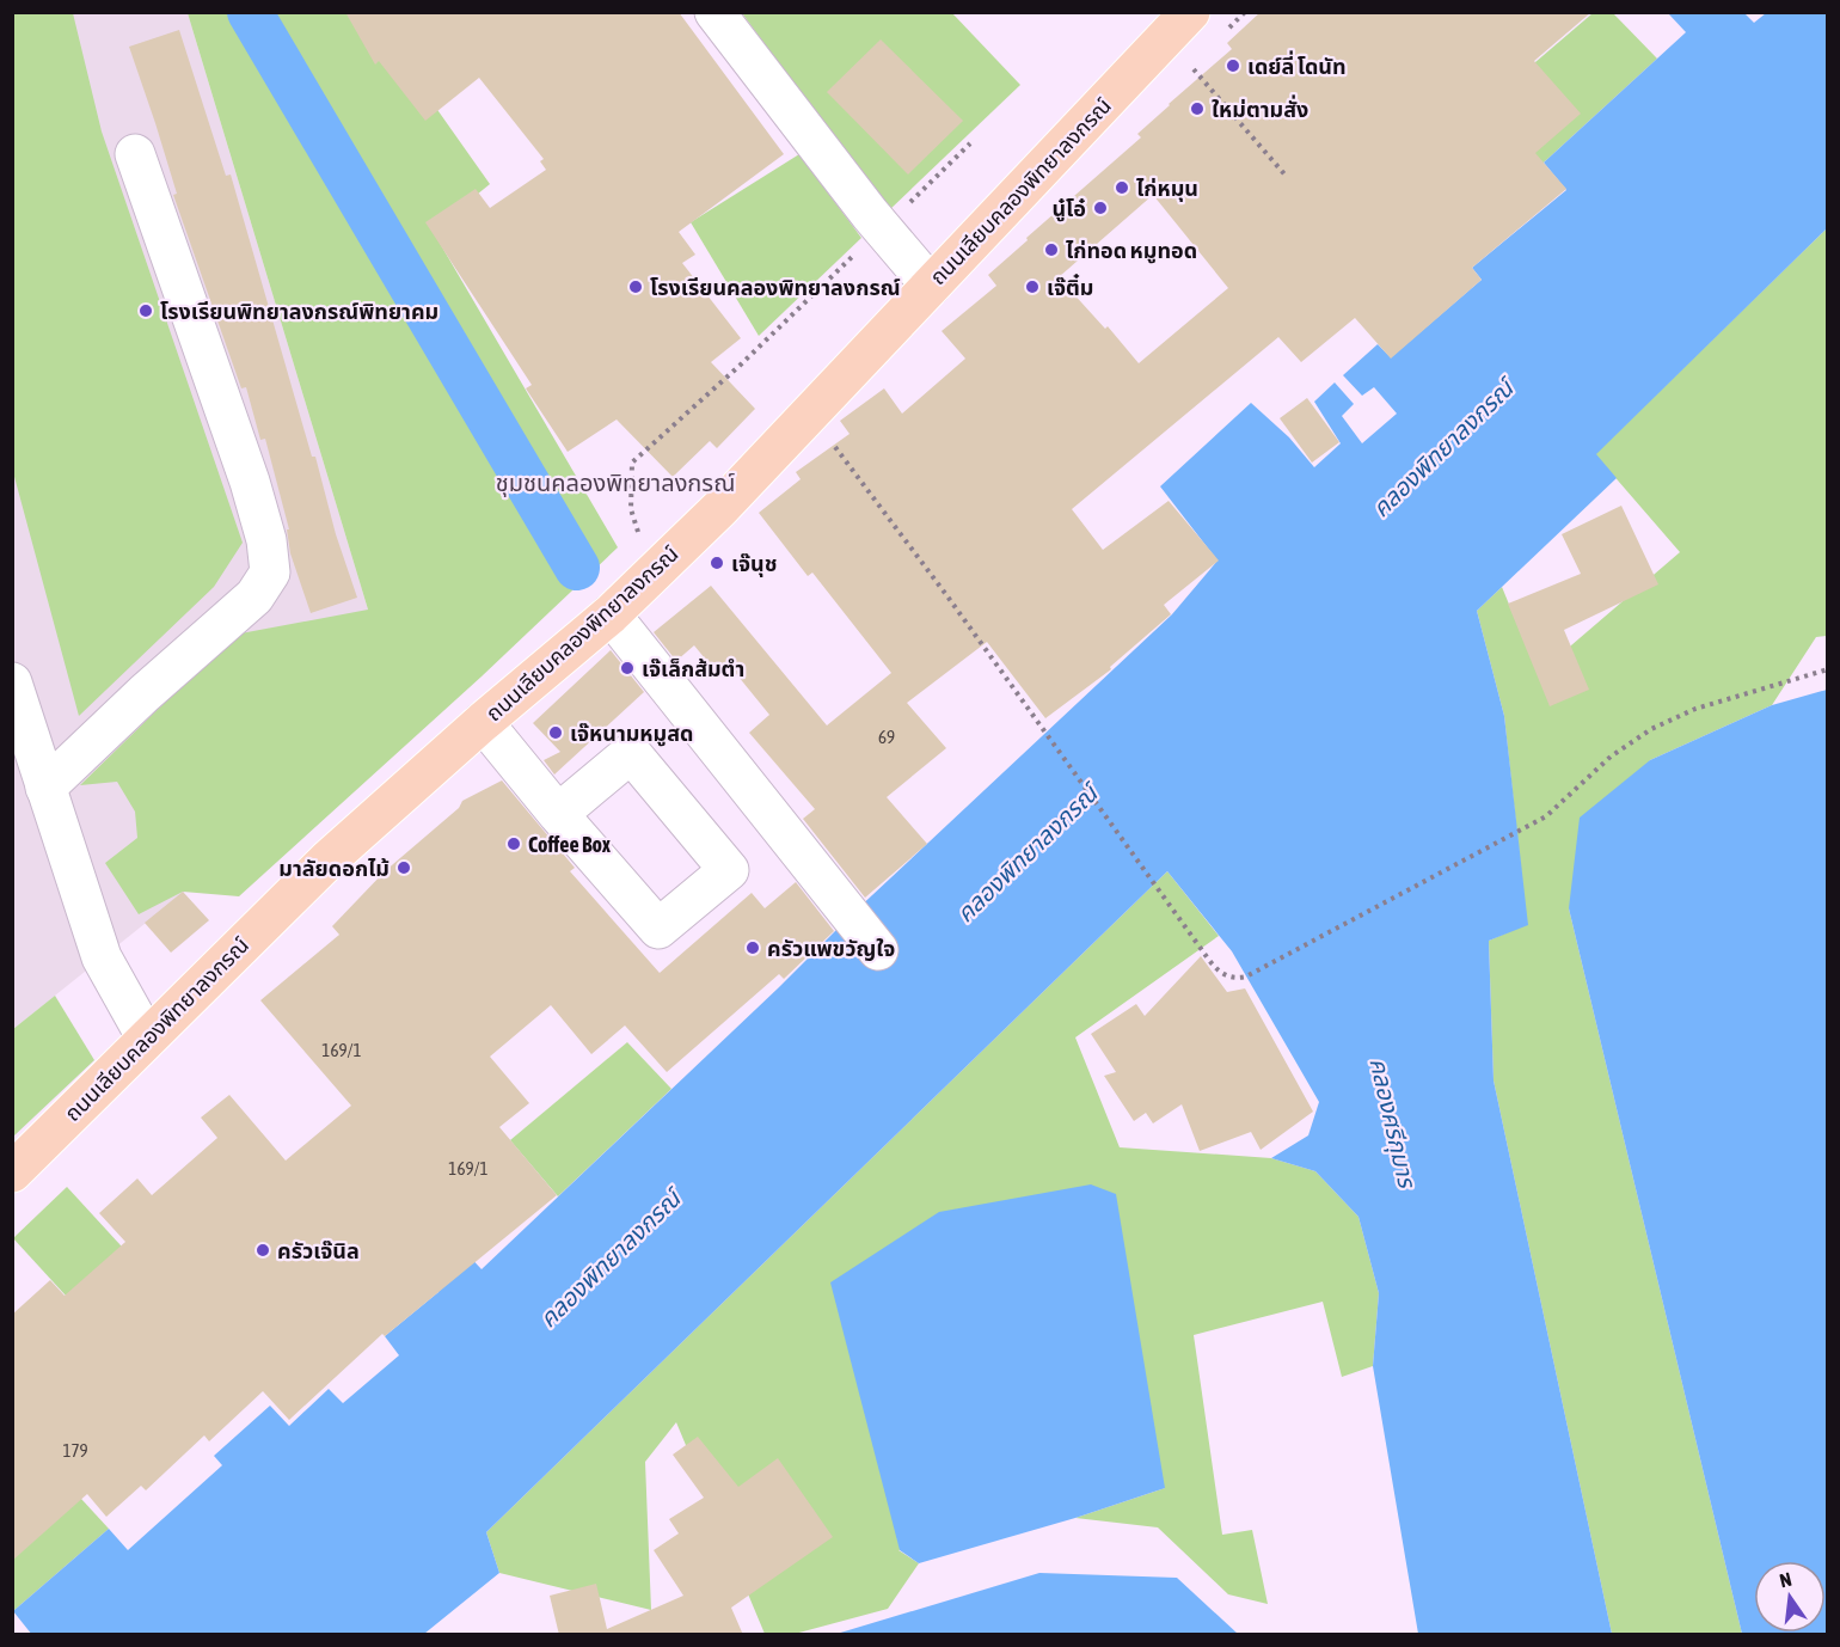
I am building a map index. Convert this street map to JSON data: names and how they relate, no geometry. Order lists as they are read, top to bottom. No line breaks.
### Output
{"streets":{"main road":["ถนนเลียบคลองพิทยาลงกรณ์"]},"districts":["ชุมชนคลองพิทยาลงกรณ์"],"water":["คลองพิทยาลงกรณ์","คลองศรีกุมาร"],"places":["เดย์ลี่ โดนัท","ใหม่ตามสั่ง","ไก่หมุน","นู๋โอ๋","ไก่ทอด หมูทอด","โรงเรียนคลองพิทยาลงกรณ์","เจ๊ติ๋ม","โรงเรียนพิทยาลงกรณ์พิทยาคม","เจ๊นุช","เจ๊เล็กส้มตำ","เจ๊หนามหมูสด","Coffee Box","มาลัยดอกไม้","ครัวแพขวัญใจ","ครัวเจ๊นิล"],"house_numbers":["69","169/1","169/1","179"],"north":"top"}
